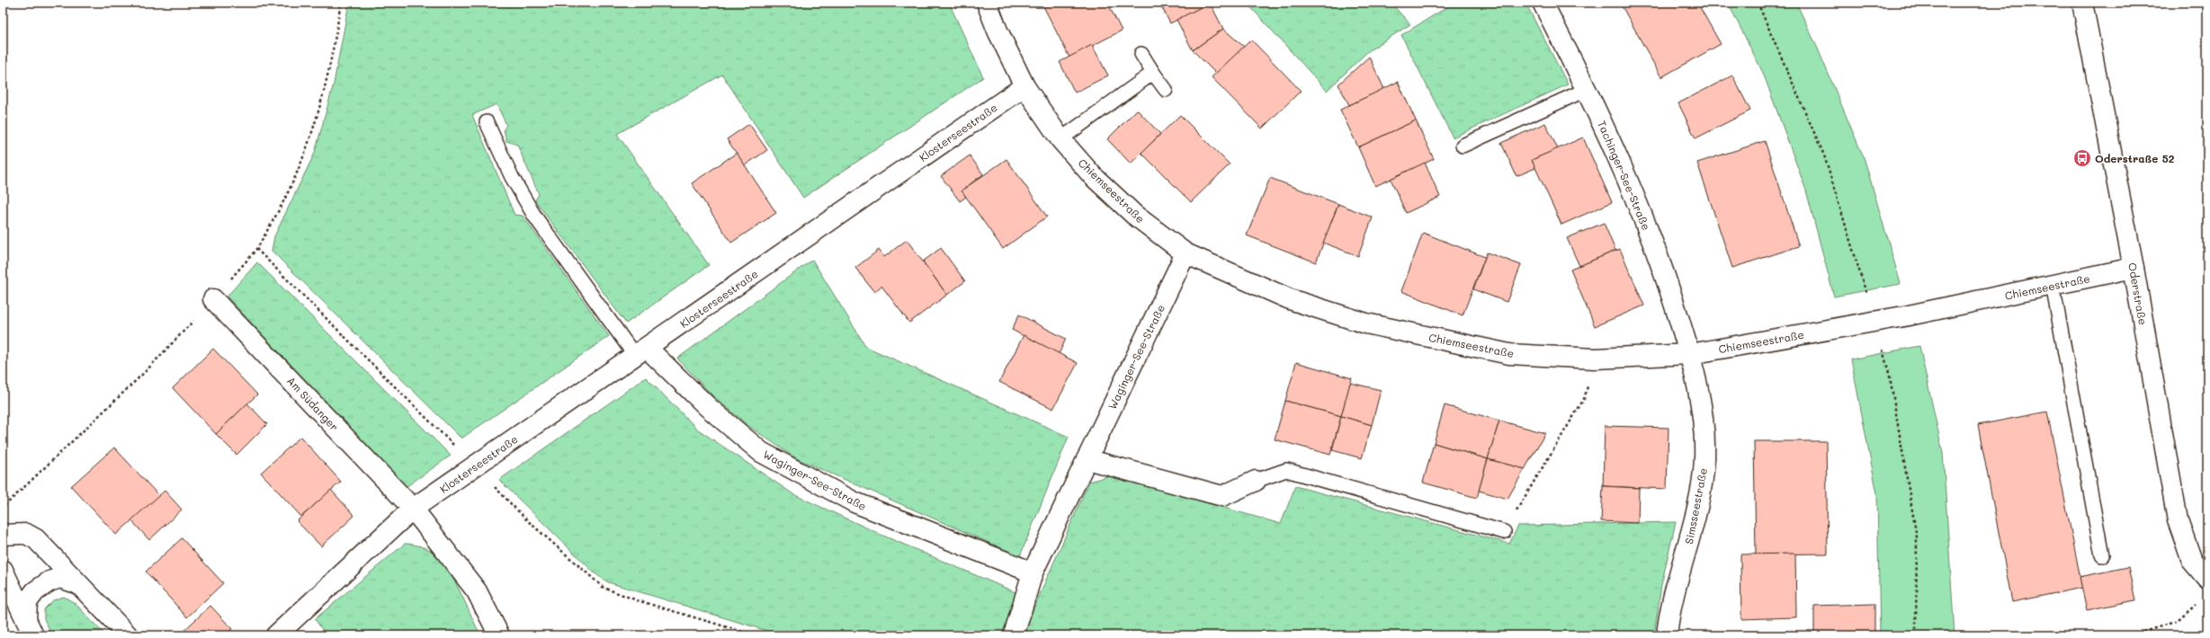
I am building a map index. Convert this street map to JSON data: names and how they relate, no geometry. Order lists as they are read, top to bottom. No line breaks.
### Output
{"streets":{"street":["Klosterseestraße","Tachinger-See-Straße","Chiemseestraße","Oderstraße","Waginger-See-Straße","Am Südanger","Simsseestraße"]},"crossings":[["Klosterseestraße","Chiemseestraße"],["Klosterseestraße","Waginger-See-Straße"],["Klosterseestraße","Am Südanger"],["Tachinger-See-Straße","Chiemseestraße"],["Tachinger-See-Straße","Simsseestraße"],["Chiemseestraße","Oderstraße"],["Chiemseestraße","Waginger-See-Straße"],["Chiemseestraße","Simsseestraße"]],"places":{"bus stop":["Oderstraße 52"]}}
